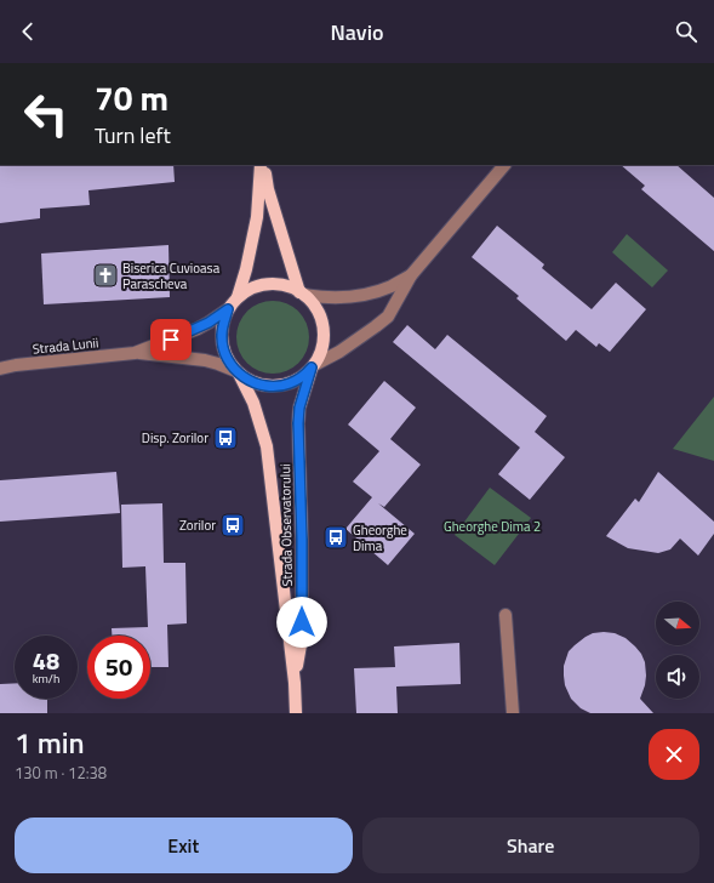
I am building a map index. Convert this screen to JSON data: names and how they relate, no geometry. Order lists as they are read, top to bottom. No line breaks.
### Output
{"streets":{"main road":["Strada Observatorului"],"street":["Strada Lunii"]},"crossings":[["Strada Lunii","Strada Observatorului"]],"parks":["Gheorghe Dima 2"],"places":{"church":["Biserica Cuvioasa Parascheva"],"bus stop":["Disp. Zorilor","Zorilor","Gheorghe Dima"]},"north":"right","page":{"header":"Navio","turn":["70 m","Turn left"],"speed":"48 km/h","limit":"50","heading":["1 min","130 m · 12:38"],"buttons":["Exit","Share"]}}
